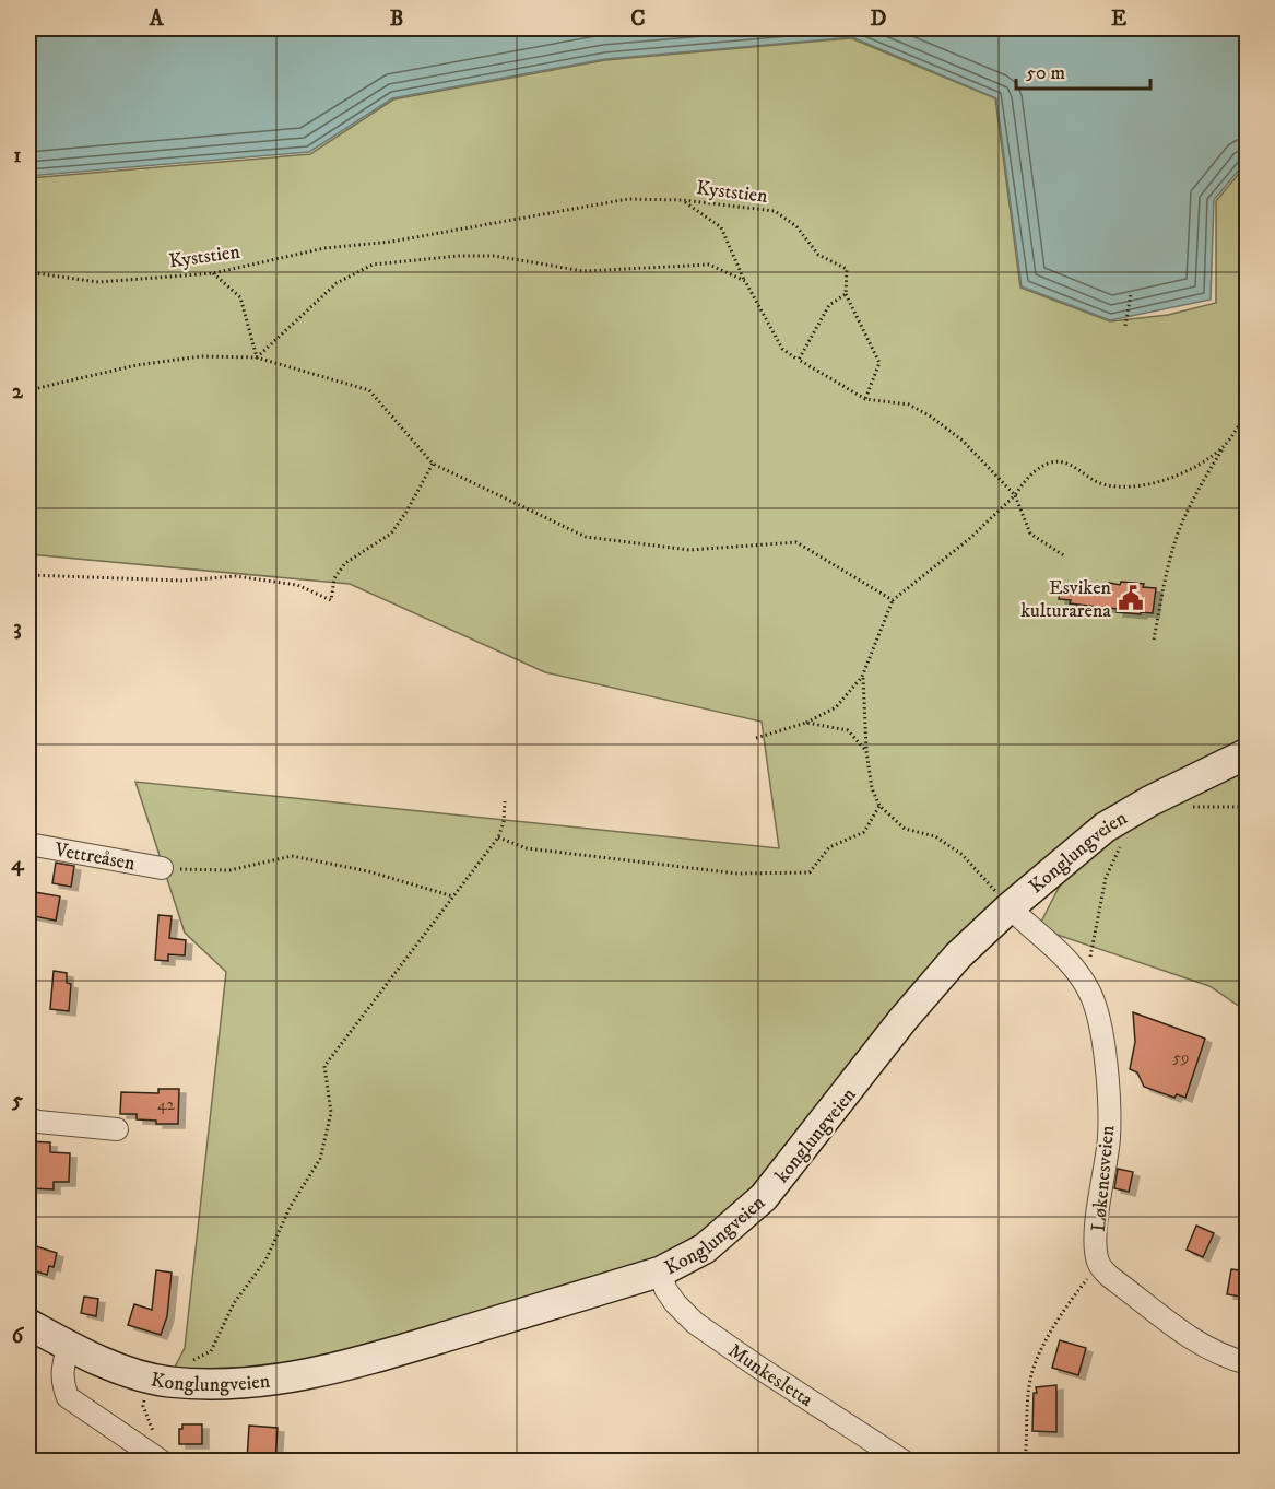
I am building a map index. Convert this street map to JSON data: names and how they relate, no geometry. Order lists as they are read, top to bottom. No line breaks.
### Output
{"streets":{"street":["Konglungveien","Vettreåsen","Løkenesveien","Munkesletta"],"path":["Kyststien"]},"crossings":[["Konglungveien","Løkenesveien"],["Konglungveien","Munkesletta"]],"places":{"public building":["Esviken kulturarena"]},"house_numbers":["59","42"],"scale_bar":"50 m","grid":{"columns":["A","B","C","D","E"],"rows":["1","2","3","4","5","6"]}}
